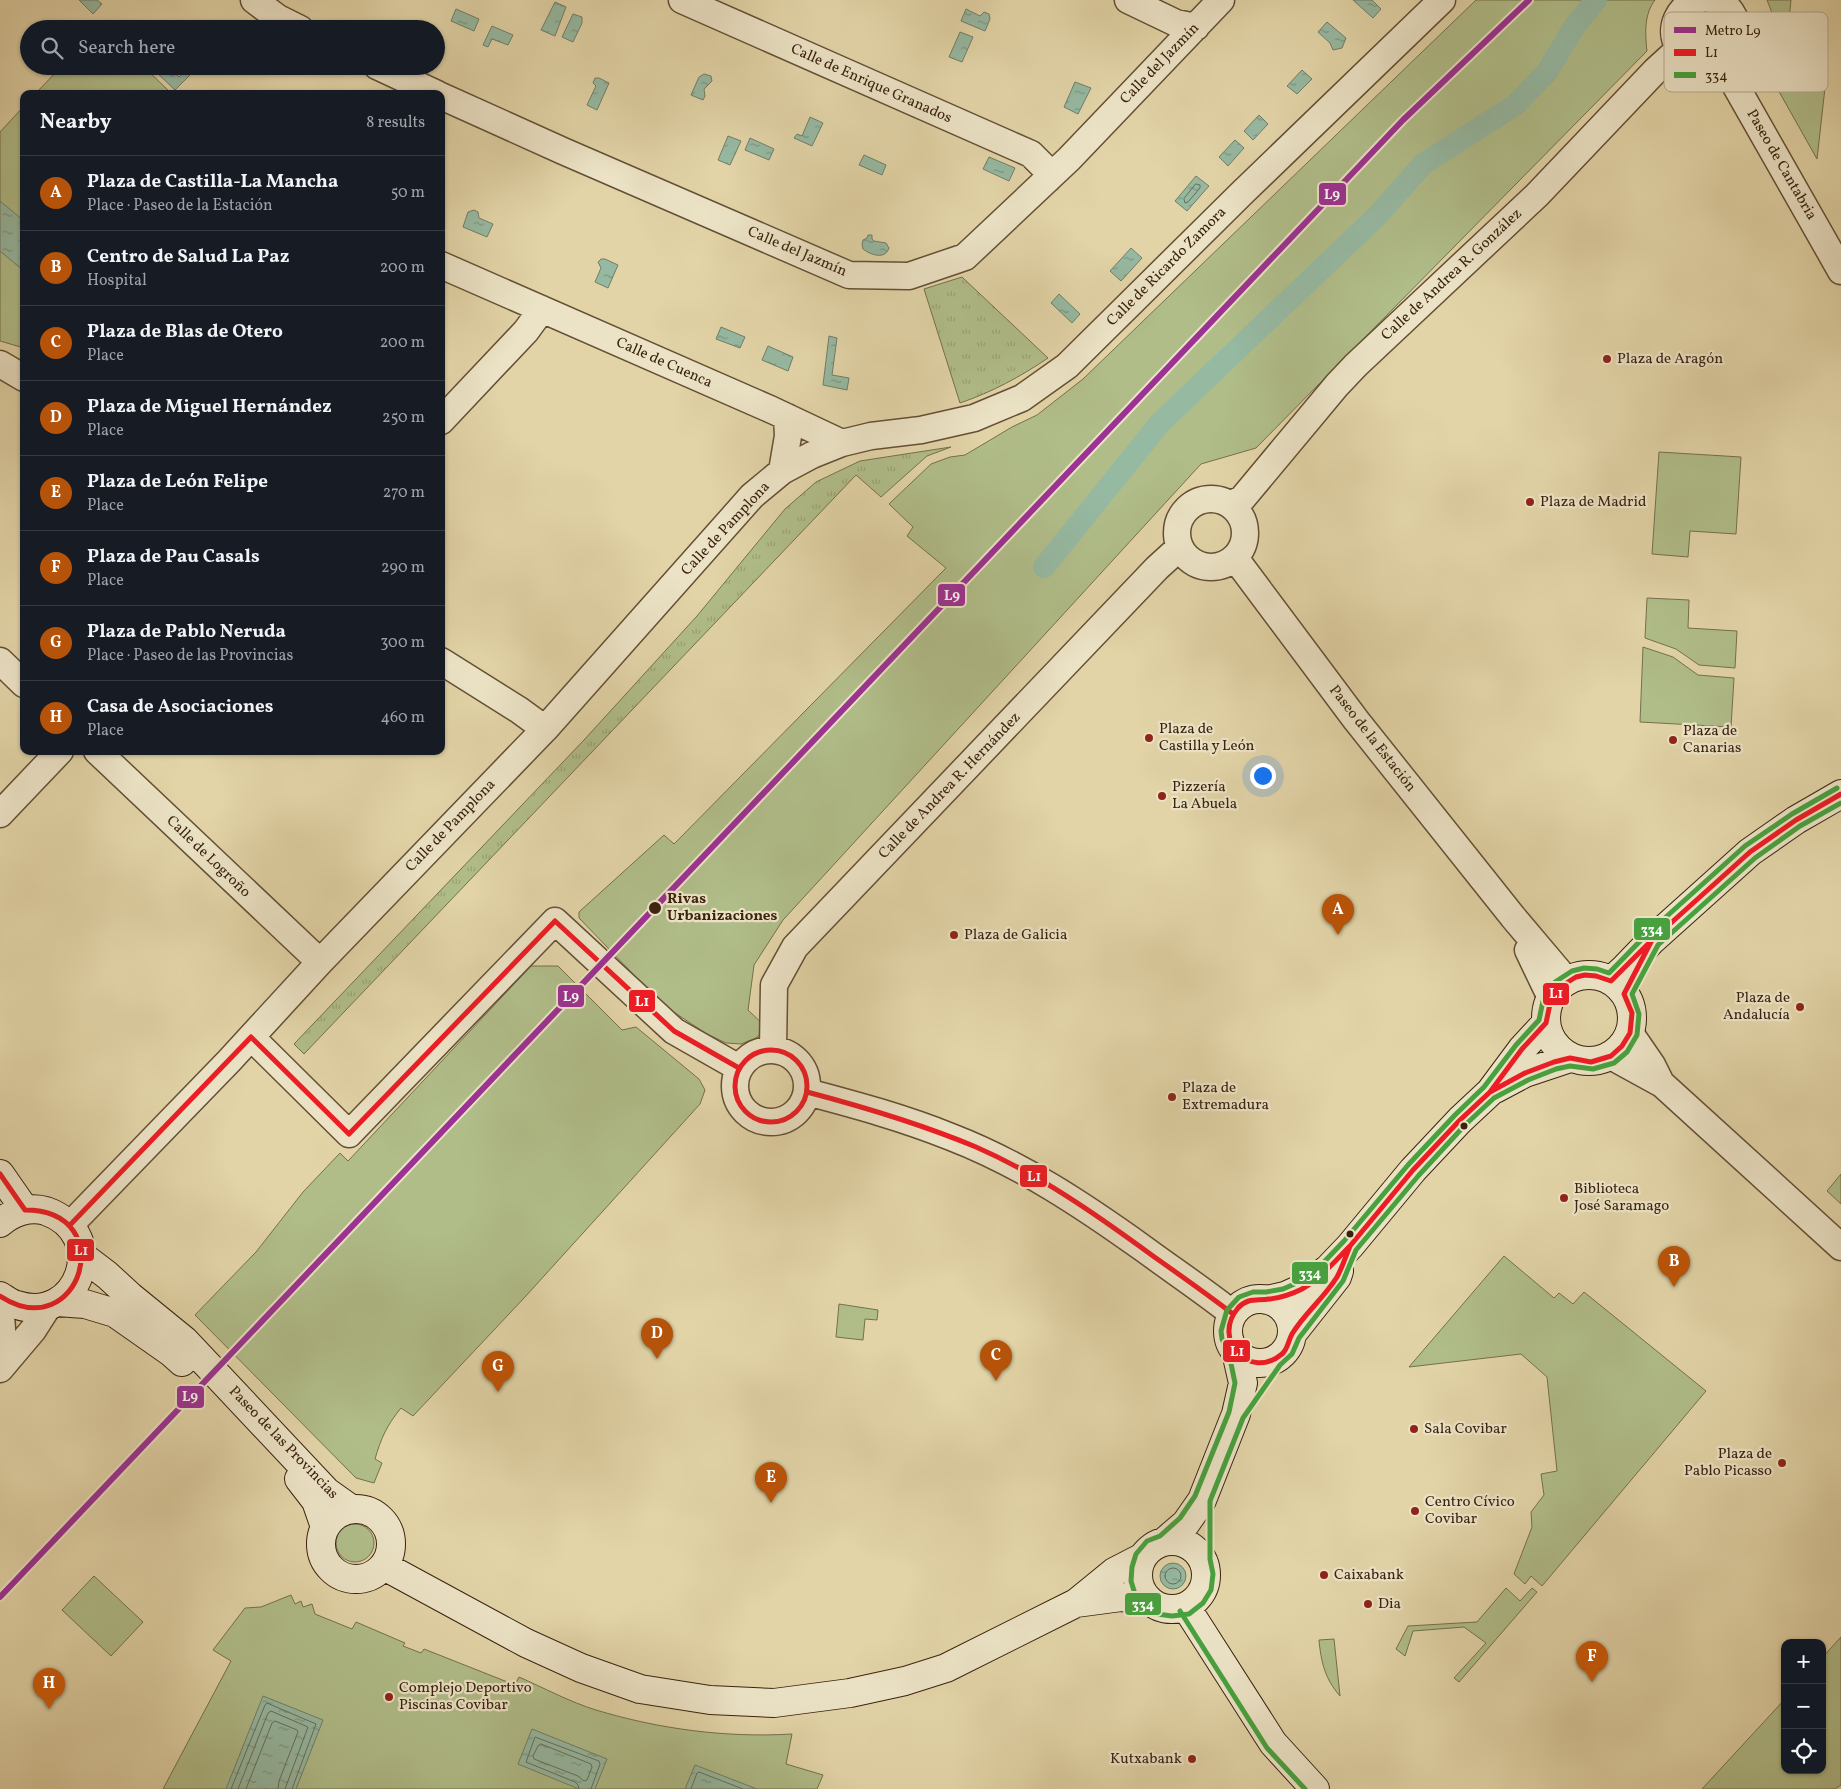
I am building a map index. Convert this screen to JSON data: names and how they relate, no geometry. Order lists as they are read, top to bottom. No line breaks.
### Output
{"streets":{"street":["Calle del Jazmín","Calle de Enrique Granados","Paseo de Cantabria","Calle de Ricardo Zamora","Calle de Andrea R. González","Calle de Cuenca","Calle de Pamplona","Paseo de la Estación","Calle de Andrea R. Hernández","Calle de Logroño","Paseo de las Provincias"]},"crossings":[["Calle del Jazmín","Calle de Enrique Granados"],["Calle de Ricardo Zamora","Calle de Cuenca"],["Calle de Ricardo Zamora","Calle de Pamplona"],["Calle de Andrea R. González","Paseo de la Estación"],["Calle de Andrea R. González","Calle de Andrea R. Hernández"],["Calle de Cuenca","Calle de Pamplona"],["Calle de Pamplona","Calle de Logroño"],["Paseo de la Estación","Calle de Andrea R. Hernández"]],"places":["Plaza de Aragón","Plaza de Madrid","Plaza de Castilla y León","Plaza de Canarias","Pizzería La Abuela","Rivas Urbanizaciones","Plaza de Galicia","Plaza de Andalucía","Plaza de Extremadura","Biblioteca José Saramago","Sala Covibar","Plaza de Pablo Picasso","Centro Cívico Covibar","Caixabank","Dia","Complejo Deportivo Piscinas Covibar","Kutxabank"],"lines":["metro line L9","transit line 334","transit line L1"],"legend":["Metro L9","L1","334"],"page":{"search":"Search here","heading":["Nearby","8 results"],"list":[{"mark":"A","name":"Plaza de Castilla-La Mancha","note":"Place · Paseo de la Estación","value":"50 m"},{"mark":"B","name":"Centro de Salud La Paz","note":"Hospital","value":"200 m"},{"mark":"C","name":"Plaza de Blas de Otero","note":"Place","value":"200 m"},{"mark":"D","name":"Plaza de Miguel Hernández","note":"Place","value":"250 m"},{"mark":"E","name":"Plaza de León Felipe","note":"Place","value":"270 m"},{"mark":"F","name":"Plaza de Pau Casals","note":"Place","value":"290 m"},{"mark":"G","name":"Plaza de Pablo Neruda","note":"Place · Paseo de las Provincias","value":"300 m"},{"mark":"H","name":"Casa de Asociaciones","note":"Place","value":"460 m"}],"pins":["A","B","D","C","G","E","F","H"],"map_buttons":["+","−"]}}
